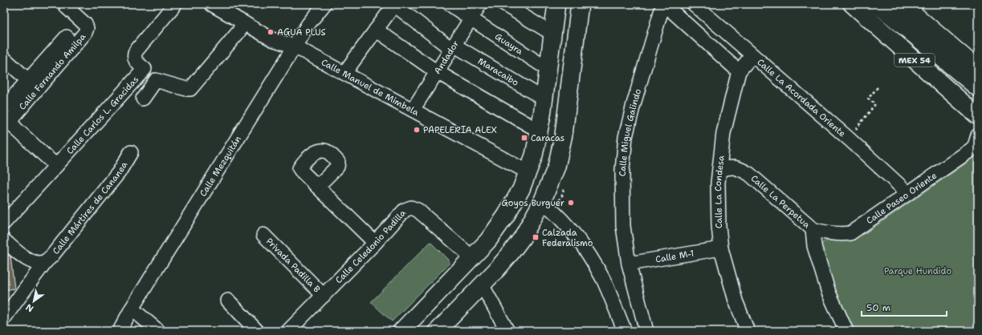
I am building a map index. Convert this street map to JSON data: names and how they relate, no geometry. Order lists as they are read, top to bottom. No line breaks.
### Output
{"streets":{"main road":["MEX 54"],"street":["Guayra","Andador","Calle Fernando Amilpa","Maracaibo","Calle Manuel de Mimbela","Calle La Acordada Oriente","Calle Carlos L. Gracidas","Calle Miguel Galindo","Calle Mezquitán","Calle La Condesa","Calle Paseo Oriente","Calle La Perpetua","Calle Mártires de Cananea","Calle Celedonio Padilla","Calle M-1","Privada Padilla B"]},"crossings":[["Guayra","Andador"],["Andador","Maracaibo"],["Andador","Calle Manuel de Mimbela"],["Calle Fernando Amilpa","Calle Carlos L. Gracidas"],["Calle Manuel de Mimbela","Calle Mezquitán"],["Calle La Acordada Oriente","Calle La Condesa"],["Calle La Acordada Oriente","Calle Paseo Oriente"],["Calle Miguel Galindo","Calle M-1"],["Calle La Condesa","Calle La Perpetua"],["Calle La Condesa","Calle M-1"],["Calle Paseo Oriente","Calle La Perpetua"],["Calle Celedonio Padilla","Privada Padilla B"]],"parks":["Parque Hundido"],"places":{"other":["AGUA PLUS","PAPELERIA ALEX","Goyos Burguer"],"transit":["Caracas","Calzada Federalismo"]},"scale_bar":"50 m","north":"bottom left"}
